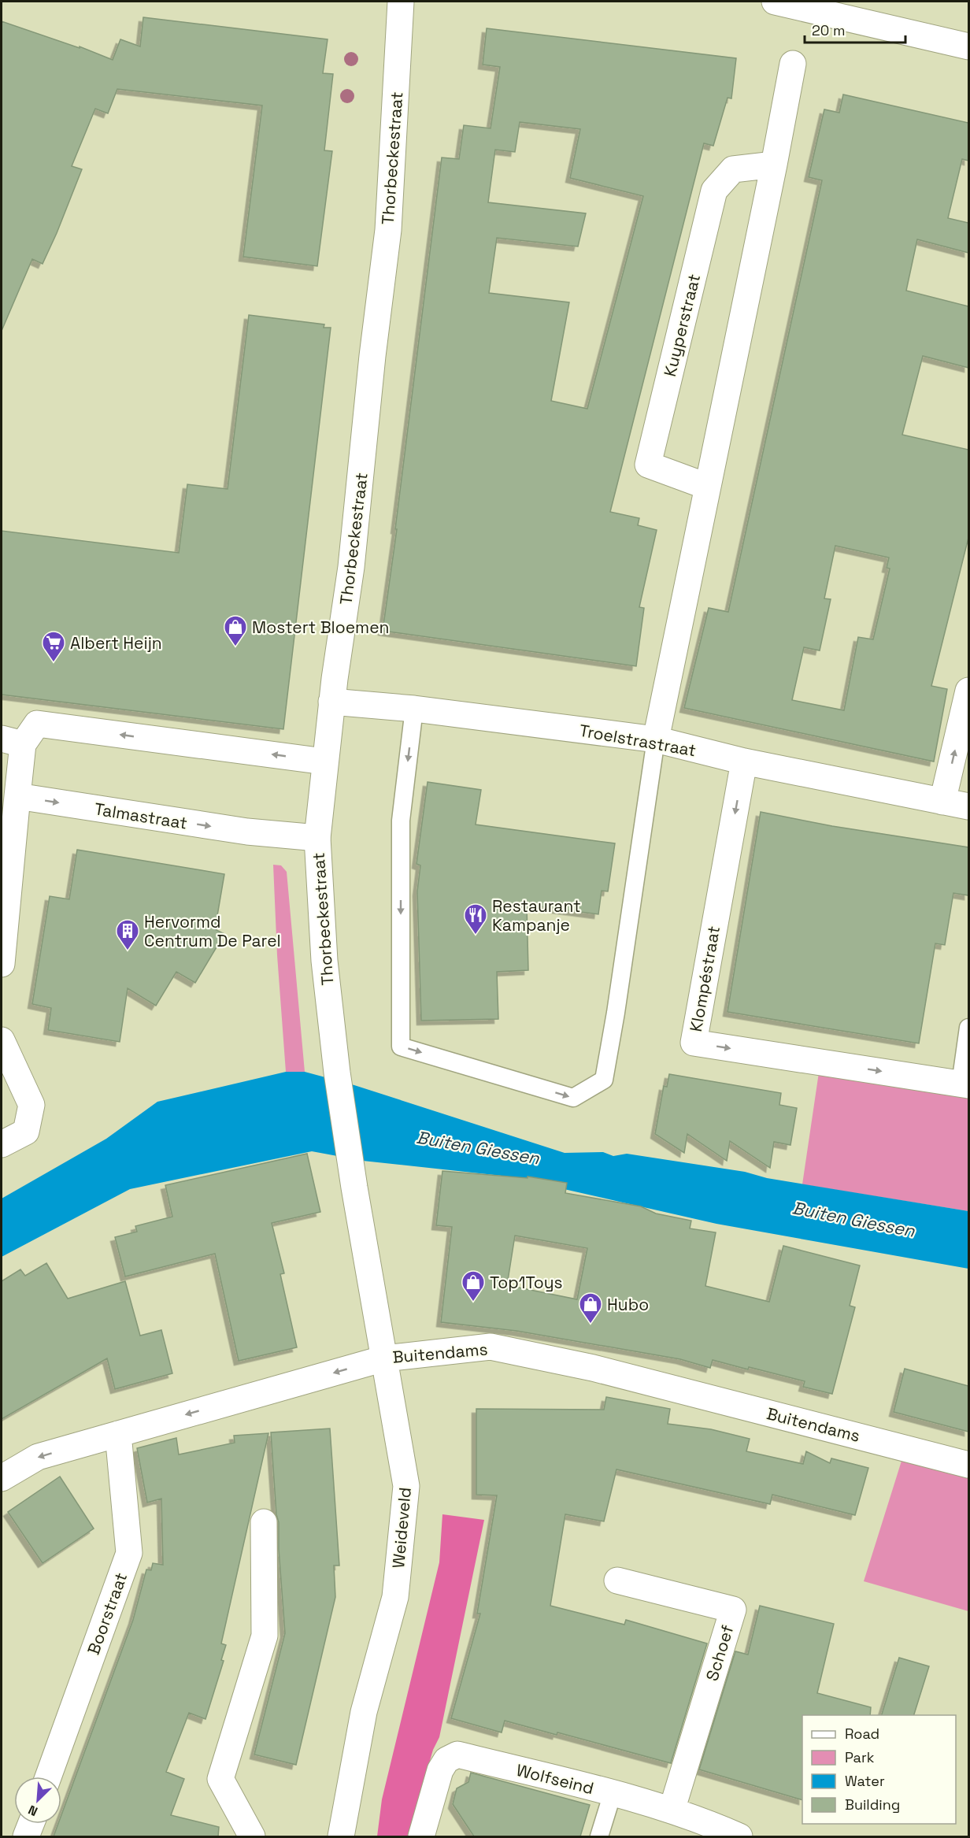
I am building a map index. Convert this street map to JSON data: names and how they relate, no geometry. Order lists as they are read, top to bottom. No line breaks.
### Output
{"streets":{"street":["Thorbeckestraat","Kuyperstraat","Troelstrastraat","Talmastraat","Klompéstraat","Buitendams","Weideveld","Boorstraat","Schoef","Wolfseind"]},"crossings":[["Thorbeckestraat","Troelstrastraat"],["Thorbeckestraat","Talmastraat"],["Thorbeckestraat","Weideveld"],["Troelstrastraat","Klompéstraat"],["Buitendams","Weideveld"],["Buitendams","Boorstraat"],["Schoef","Wolfseind"]],"one_way":["Buitendams"],"water":["Buiten Giessen"],"places":{"shop":["Mostert Bloemen","Top1Toys","Hubo"],"supermarket":["Albert Heijn"],"restaurant":["Restaurant Kampanje"],"building":["Hervormd Centrum De Parel"]},"legend":["Road","Park","Water","Building"],"scale_bar":"20 m","north":"bottom left"}
